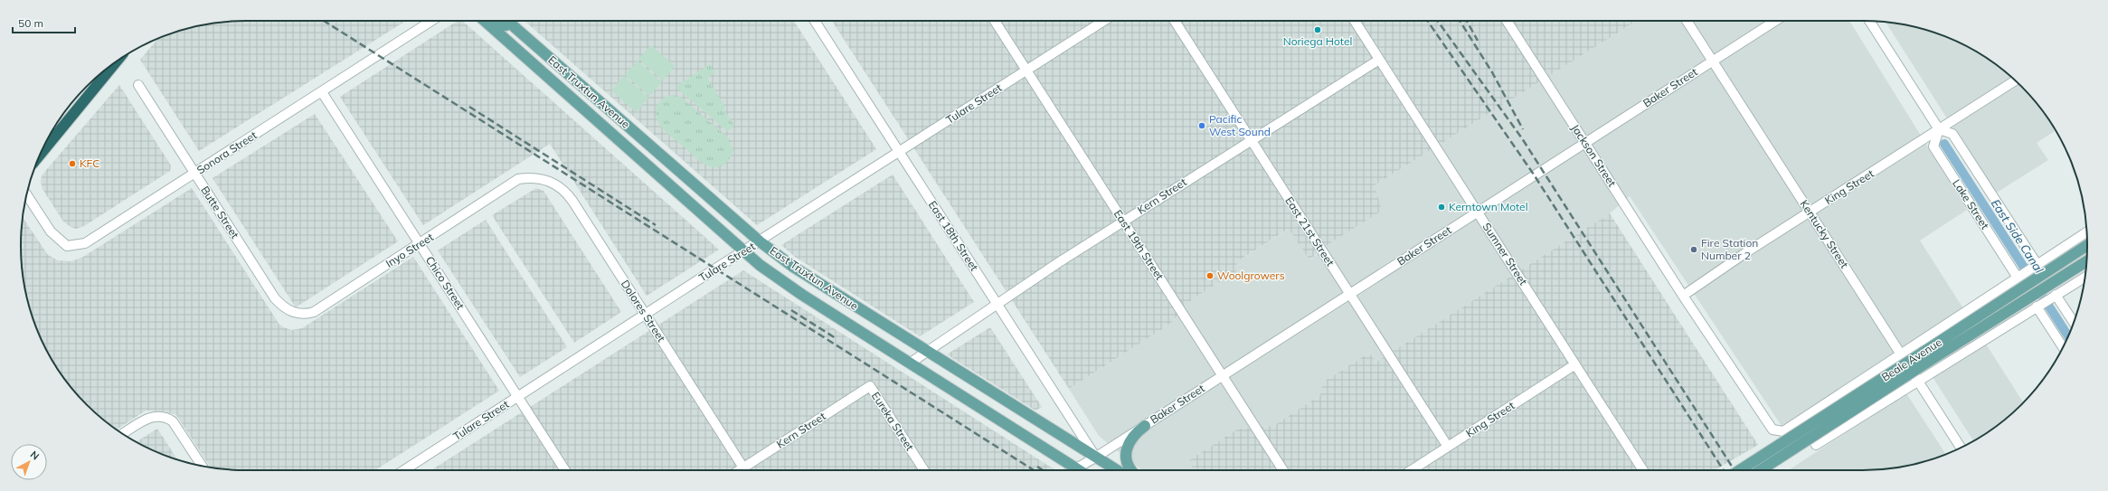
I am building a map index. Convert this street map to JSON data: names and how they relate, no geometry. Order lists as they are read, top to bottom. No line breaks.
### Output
{"streets":{"main road":["East Truxtun Avenue","Beale Avenue"],"street":["Baker Street","Tulare Street","Sonora Street","Jackson Street","King Street","Kern Street","Lake Street","Butte Street","East 21st Street","Kentucky Street","East 18th Street","East 19th Street","Inyo Street","Sumner Street","Chico Street","Dolores Street","Eureka Street"]},"crossings":[["Baker Street","East Truxtun Avenue"],["Baker Street","Jackson Street"],["Baker Street","East 21st Street"],["Baker Street","Kentucky Street"],["Baker Street","East 18th Street"],["Baker Street","East 19th Street"],["Baker Street","Sumner Street"],["East Truxtun Avenue","Tulare Street"],["East Truxtun Avenue","Kern Street"],["East Truxtun Avenue","East 18th Street"],["Tulare Street","East 18th Street"],["Tulare Street","East 19th Street"],["Tulare Street","Chico Street"],["Tulare Street","Dolores Street"],["Sonora Street","Butte Street"],["Sonora Street","Chico Street"],["Jackson Street","King Street"],["Jackson Street","Lake Street"],["Jackson Street","Kentucky Street"],["King Street","Lake Street"],["King Street","East 21st Street"],["King Street","Kentucky Street"],["King Street","Sumner Street"],["Kern Street","East 21st Street"],["Kern Street","East 18th Street"],["Kern Street","East 19th Street"],["Kern Street","Sumner Street"],["Kern Street","Eureka Street"],["Butte Street","Inyo Street"],["Inyo Street","Chico Street"],["Inyo Street","Dolores Street"]],"water":["East Side Canal"],"places":["Noriega Hotel","Pacific West Sound","KFC","Kerntown Motel","Fire Station Number 2","Woolgrowers"],"scale_bar":"50 m","north":"top right"}
